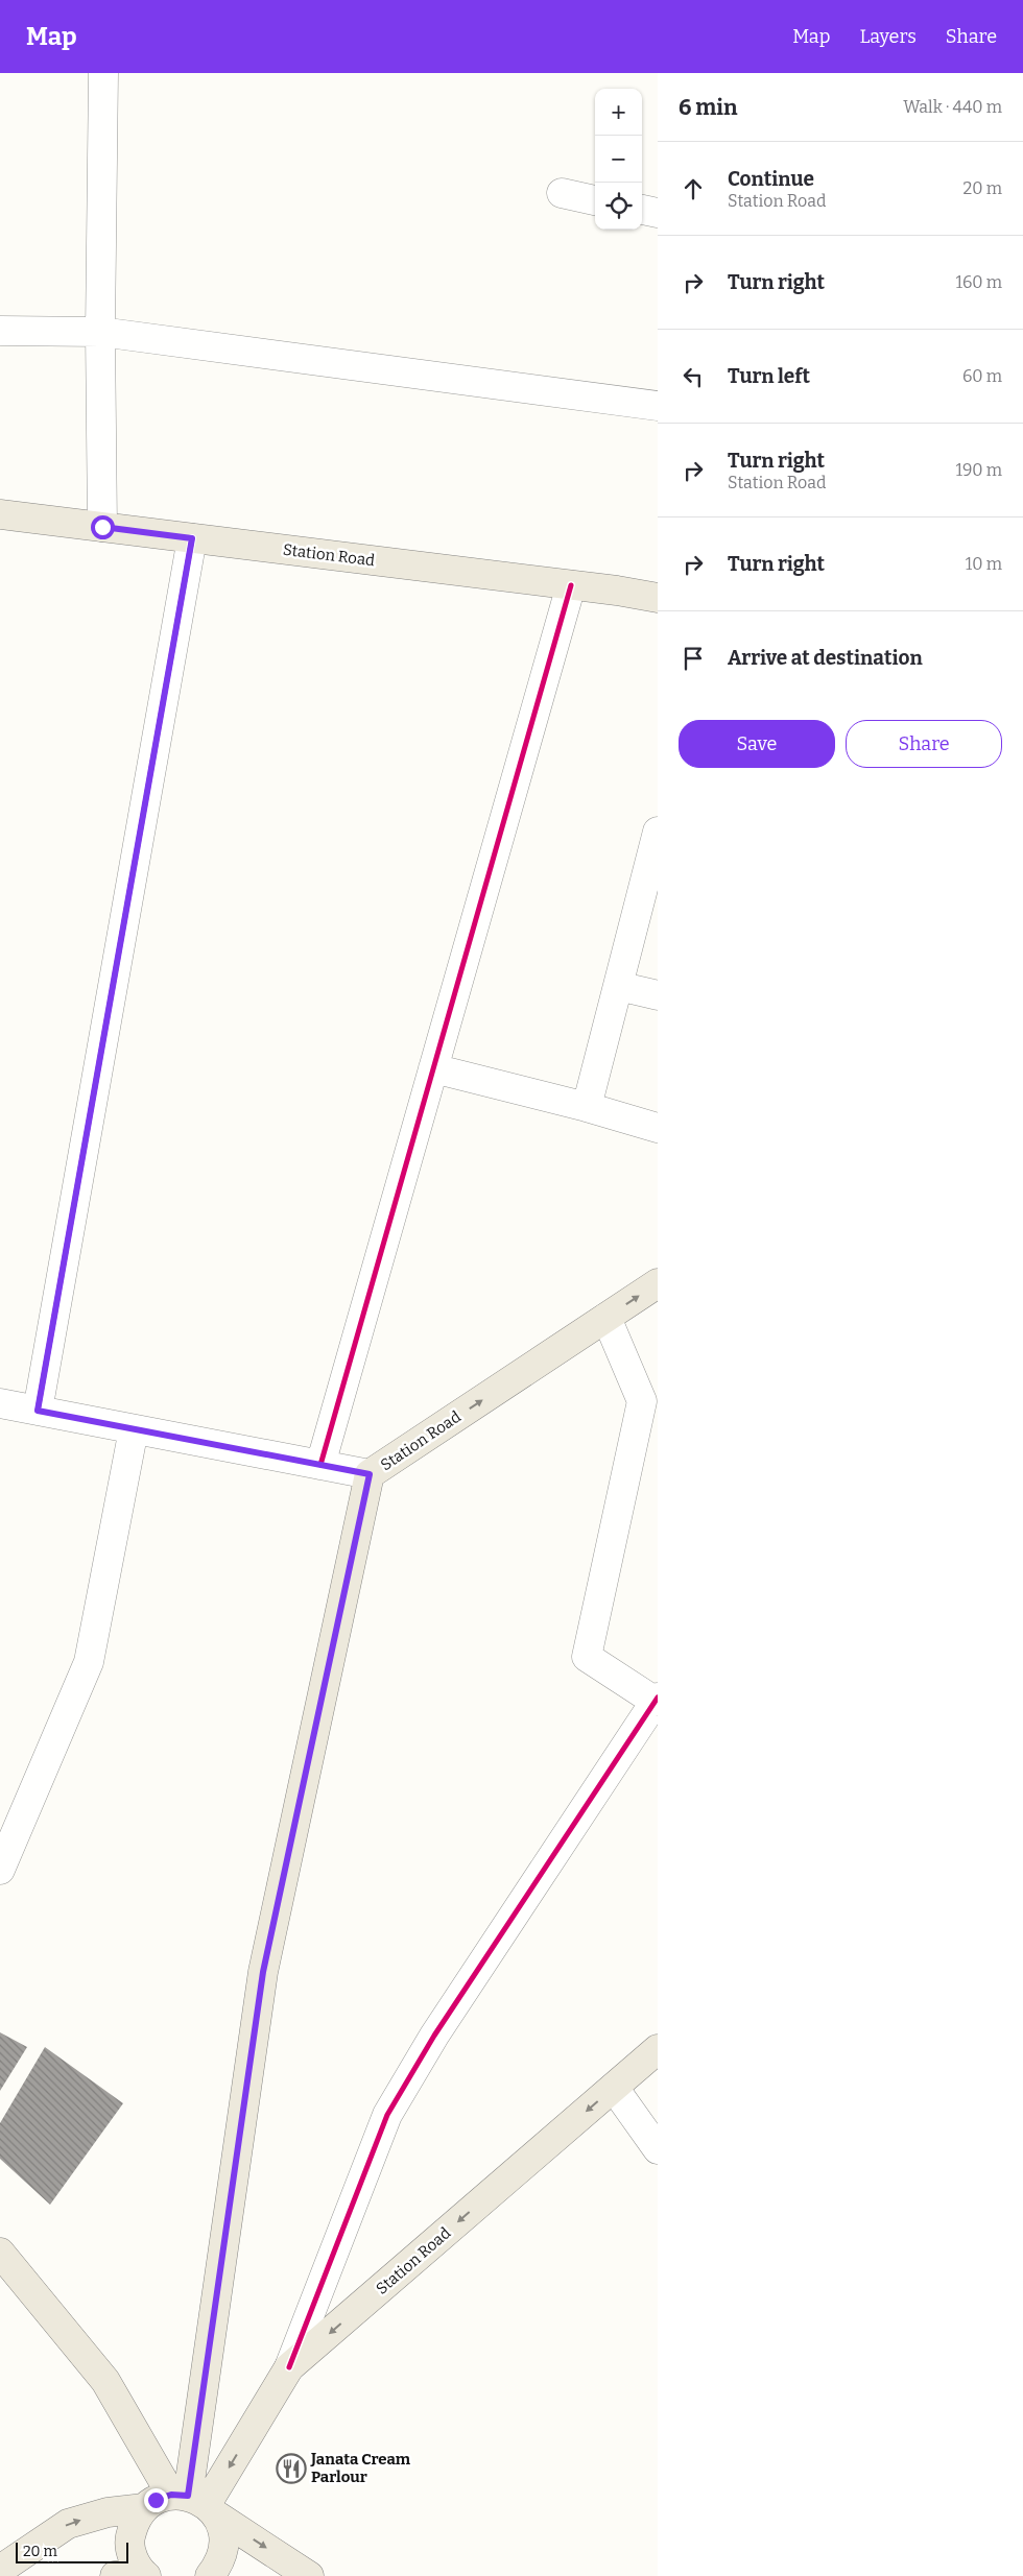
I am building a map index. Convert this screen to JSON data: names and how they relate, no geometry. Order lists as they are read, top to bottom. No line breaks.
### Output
{"streets":{"main road":["Station Road"]},"places":{"restaurant":["Janata Cream Parlour"]},"scale_bar":"20 m","page":{"header":"Map","nav":["Map","Layers","Share"],"heading":["6 min","Walk · 440 m"],"map_buttons":["+","−"],"list":[["Continue","Station Road","20 m"],["Turn right","160 m"],["Turn left","60 m"],["Turn right","Station Road","190 m"],["Turn right","10 m"],"Arrive at destination"],"buttons":["Save","Share"],"scale":"20 m"}}
